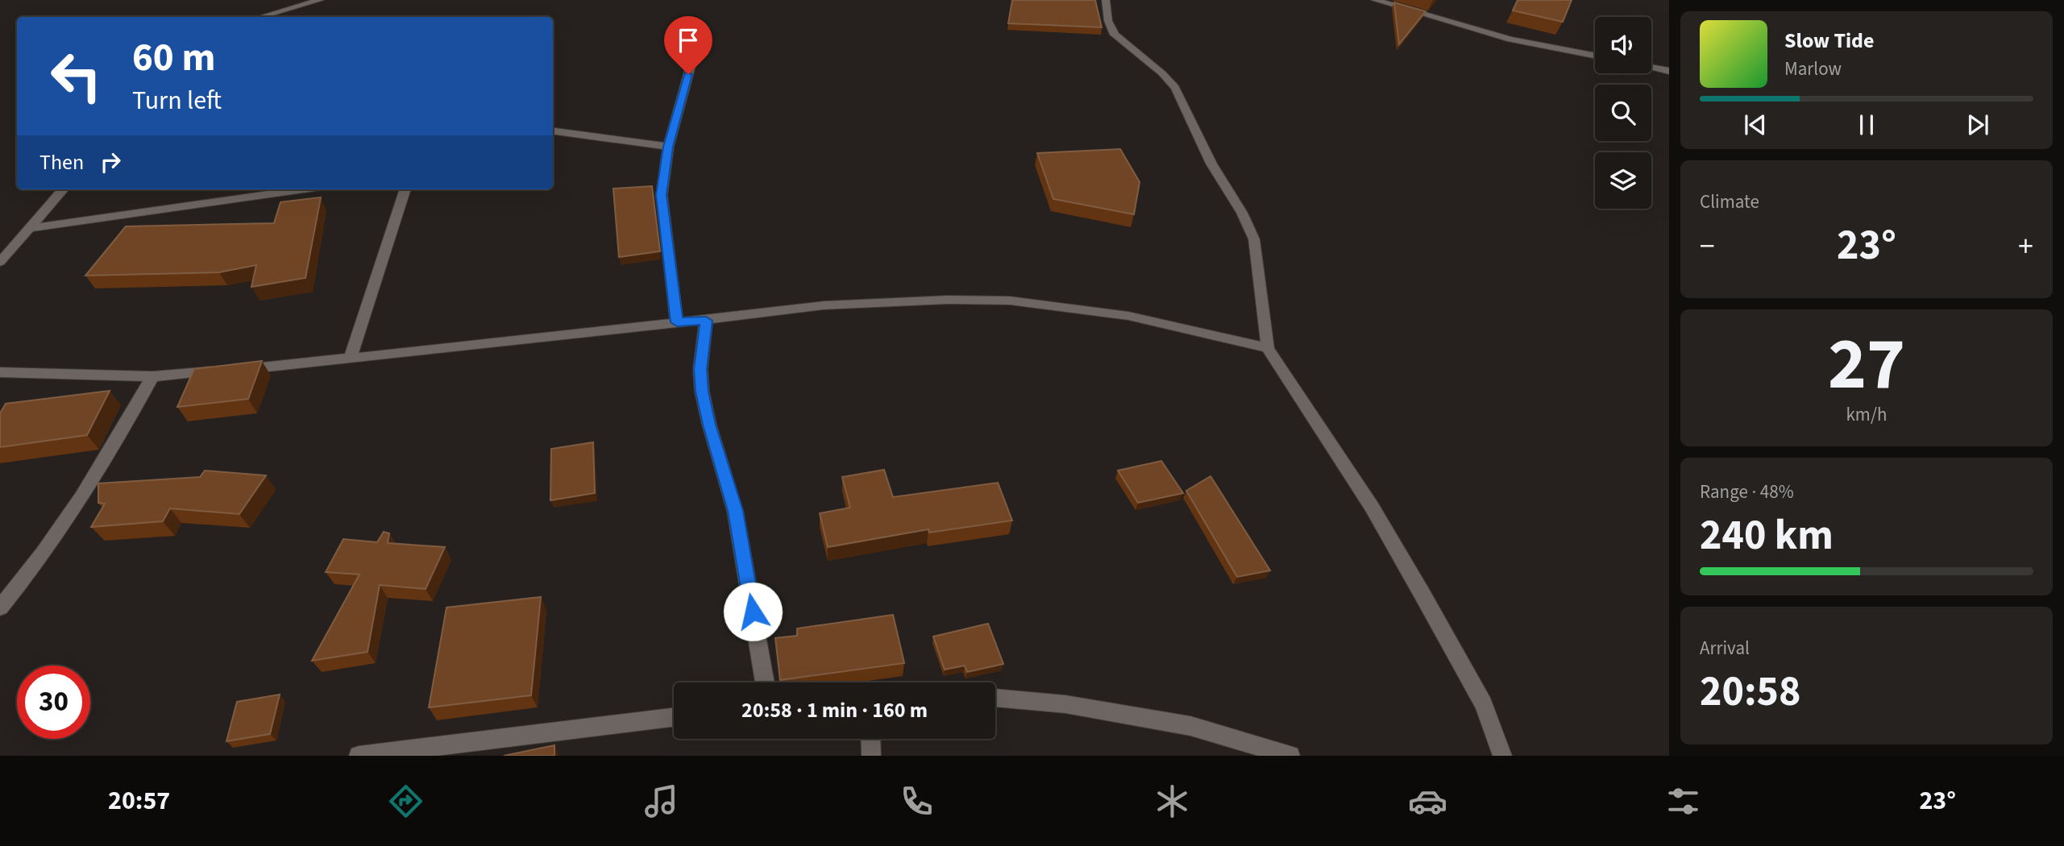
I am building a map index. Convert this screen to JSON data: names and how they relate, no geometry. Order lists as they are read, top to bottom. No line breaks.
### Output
{"page":{"turn":["60 m","Turn left"],"song":["Slow Tide","Marlow"],"then":"Then","tile":["Climate",["27","km/h"],["Range · 48%","240 km"],["Arrival","20:58"]],"heat":["−","23°","+"],"limit":"30","trip":"20:58 · 1 min · 160 m","tabs":["20:57","23°"]}}
